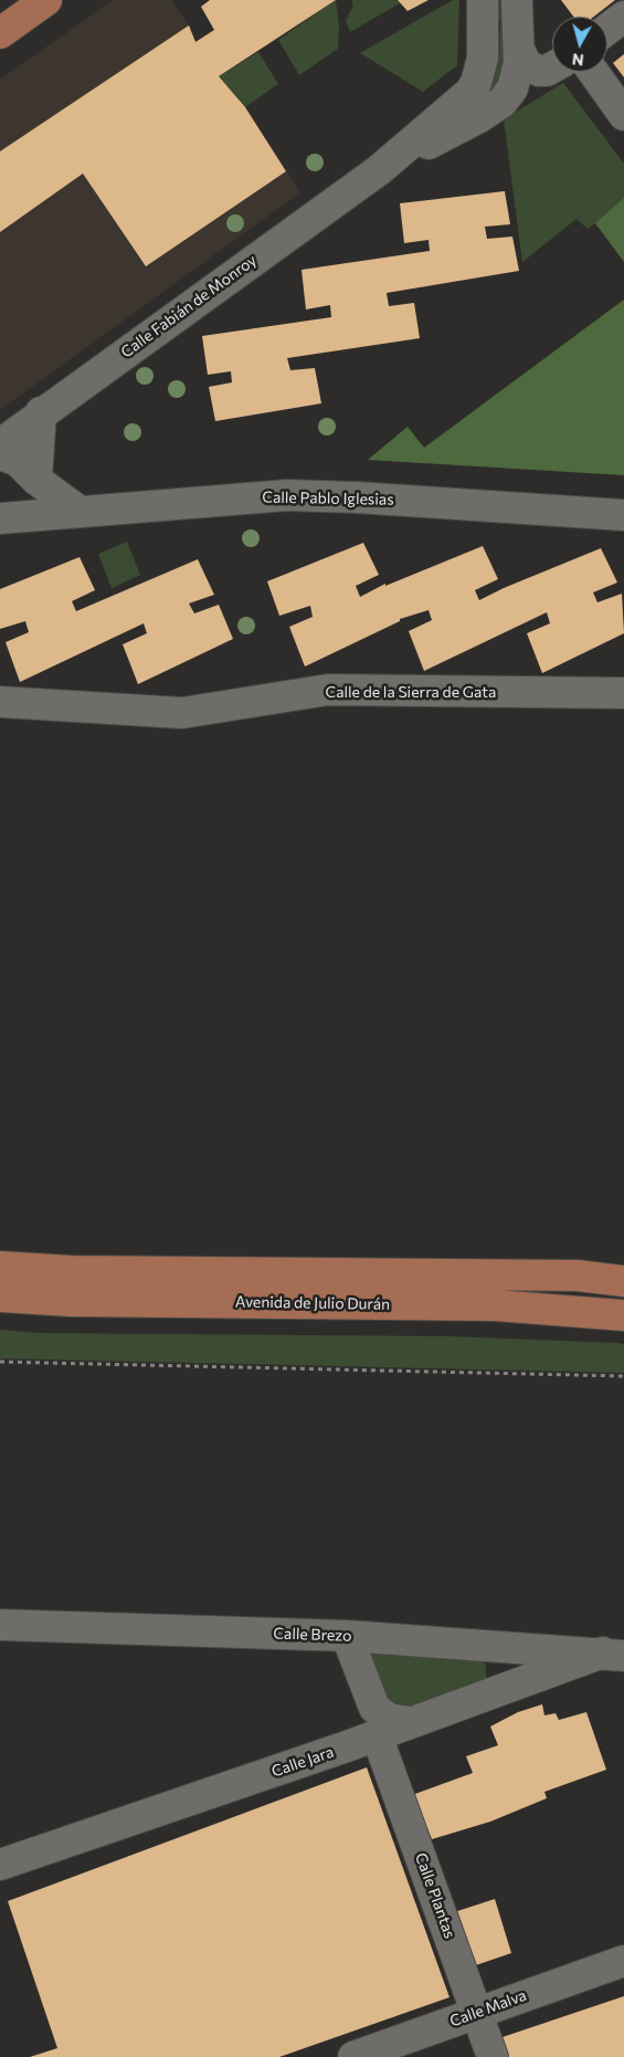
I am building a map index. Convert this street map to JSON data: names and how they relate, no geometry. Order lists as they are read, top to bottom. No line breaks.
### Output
{"streets":{"main road":["Avenida de Julio Durán"],"street":["Calle Fabián de Monroy","Calle Pablo Iglesias","Calle de la Sierra de Gata","Calle Brezo","Calle Jara","Calle Plantas","Calle Malva"]},"crossings":[["Calle Brezo","Calle Jara"],["Calle Jara","Calle Plantas"],["Calle Plantas","Calle Malva"]],"north":"bottom"}
